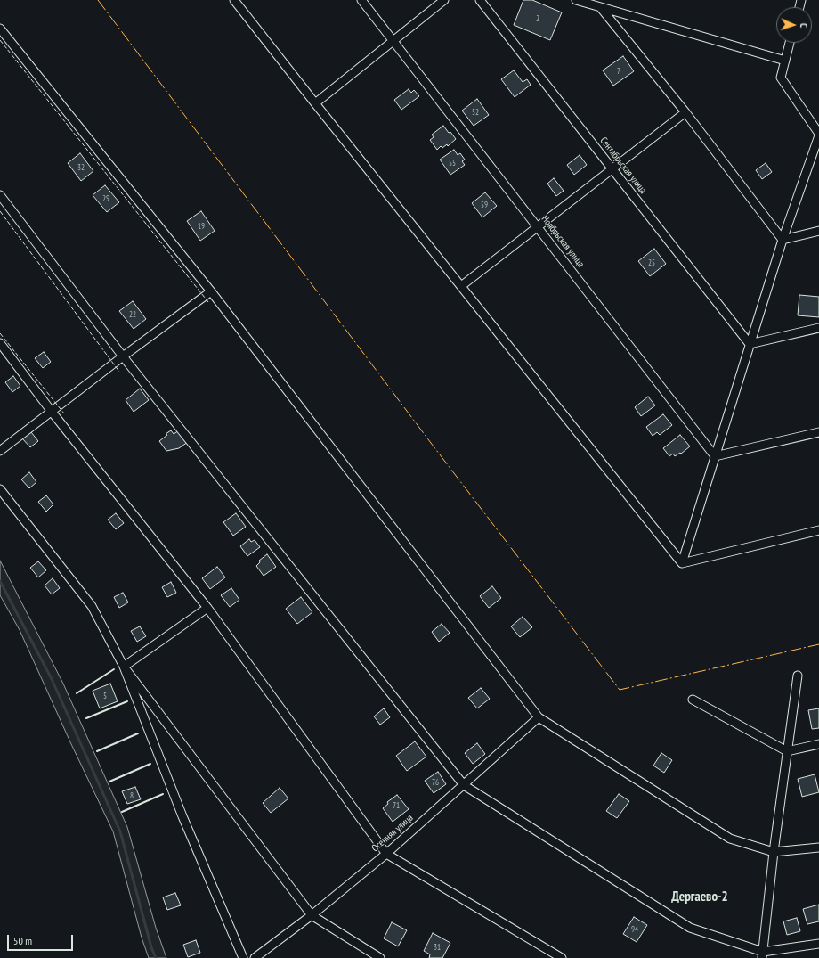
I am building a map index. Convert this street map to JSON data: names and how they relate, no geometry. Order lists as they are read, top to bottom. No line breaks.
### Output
{"streets":{"street":["Сентябрьская улица","Ноябрьская улица","Осенняя улица"]},"districts":["Дергаево-2"],"house_numbers":["2","7","52","55","32","29","59","19","25","22","5","76","8","71","94","31"],"scale_bar":"50 m","north":"right"}
